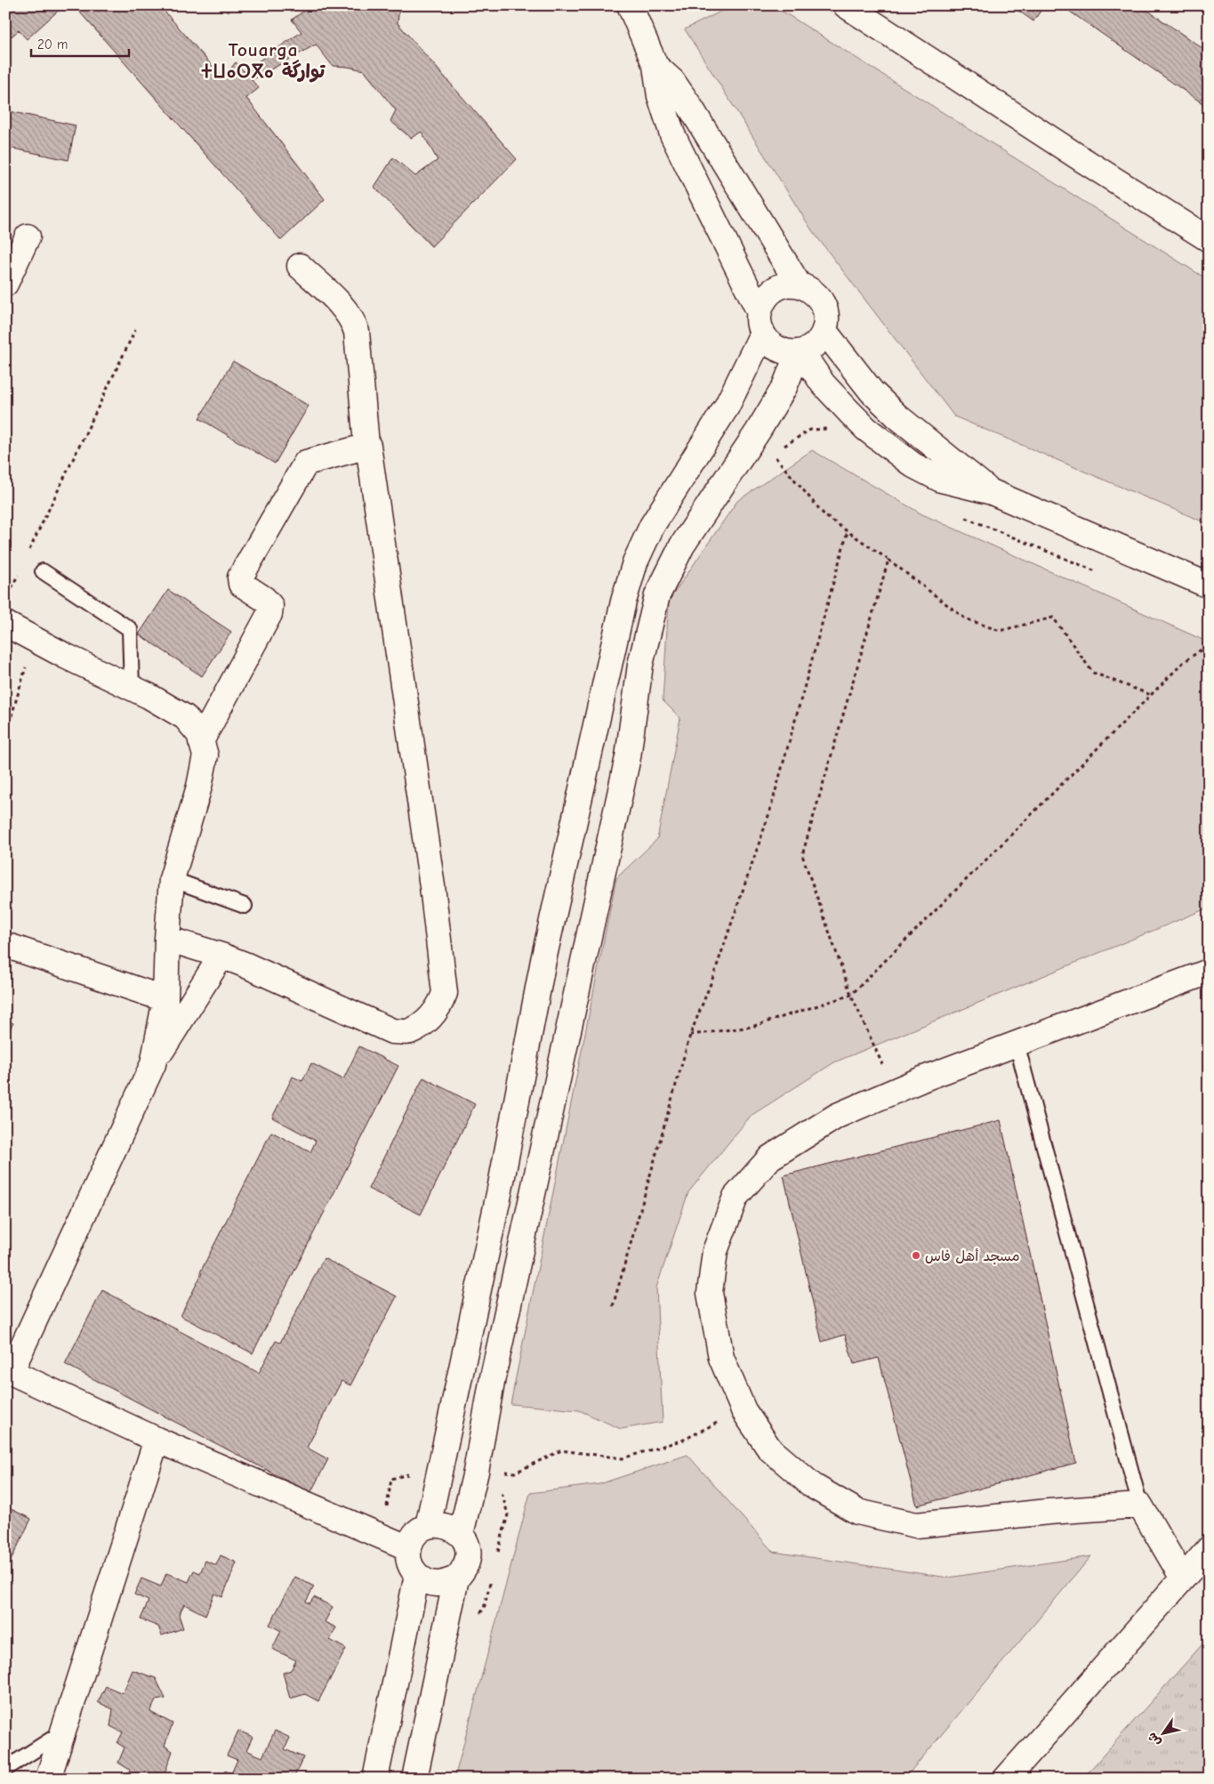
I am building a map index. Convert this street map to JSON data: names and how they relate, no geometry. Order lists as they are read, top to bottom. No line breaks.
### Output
{"districts":["Touarga ⵜⵡⴰⵔⴳⴰ توارگة"],"places":["مسجد أهل فاس"],"scale_bar":"20 m","north":"bottom left"}
